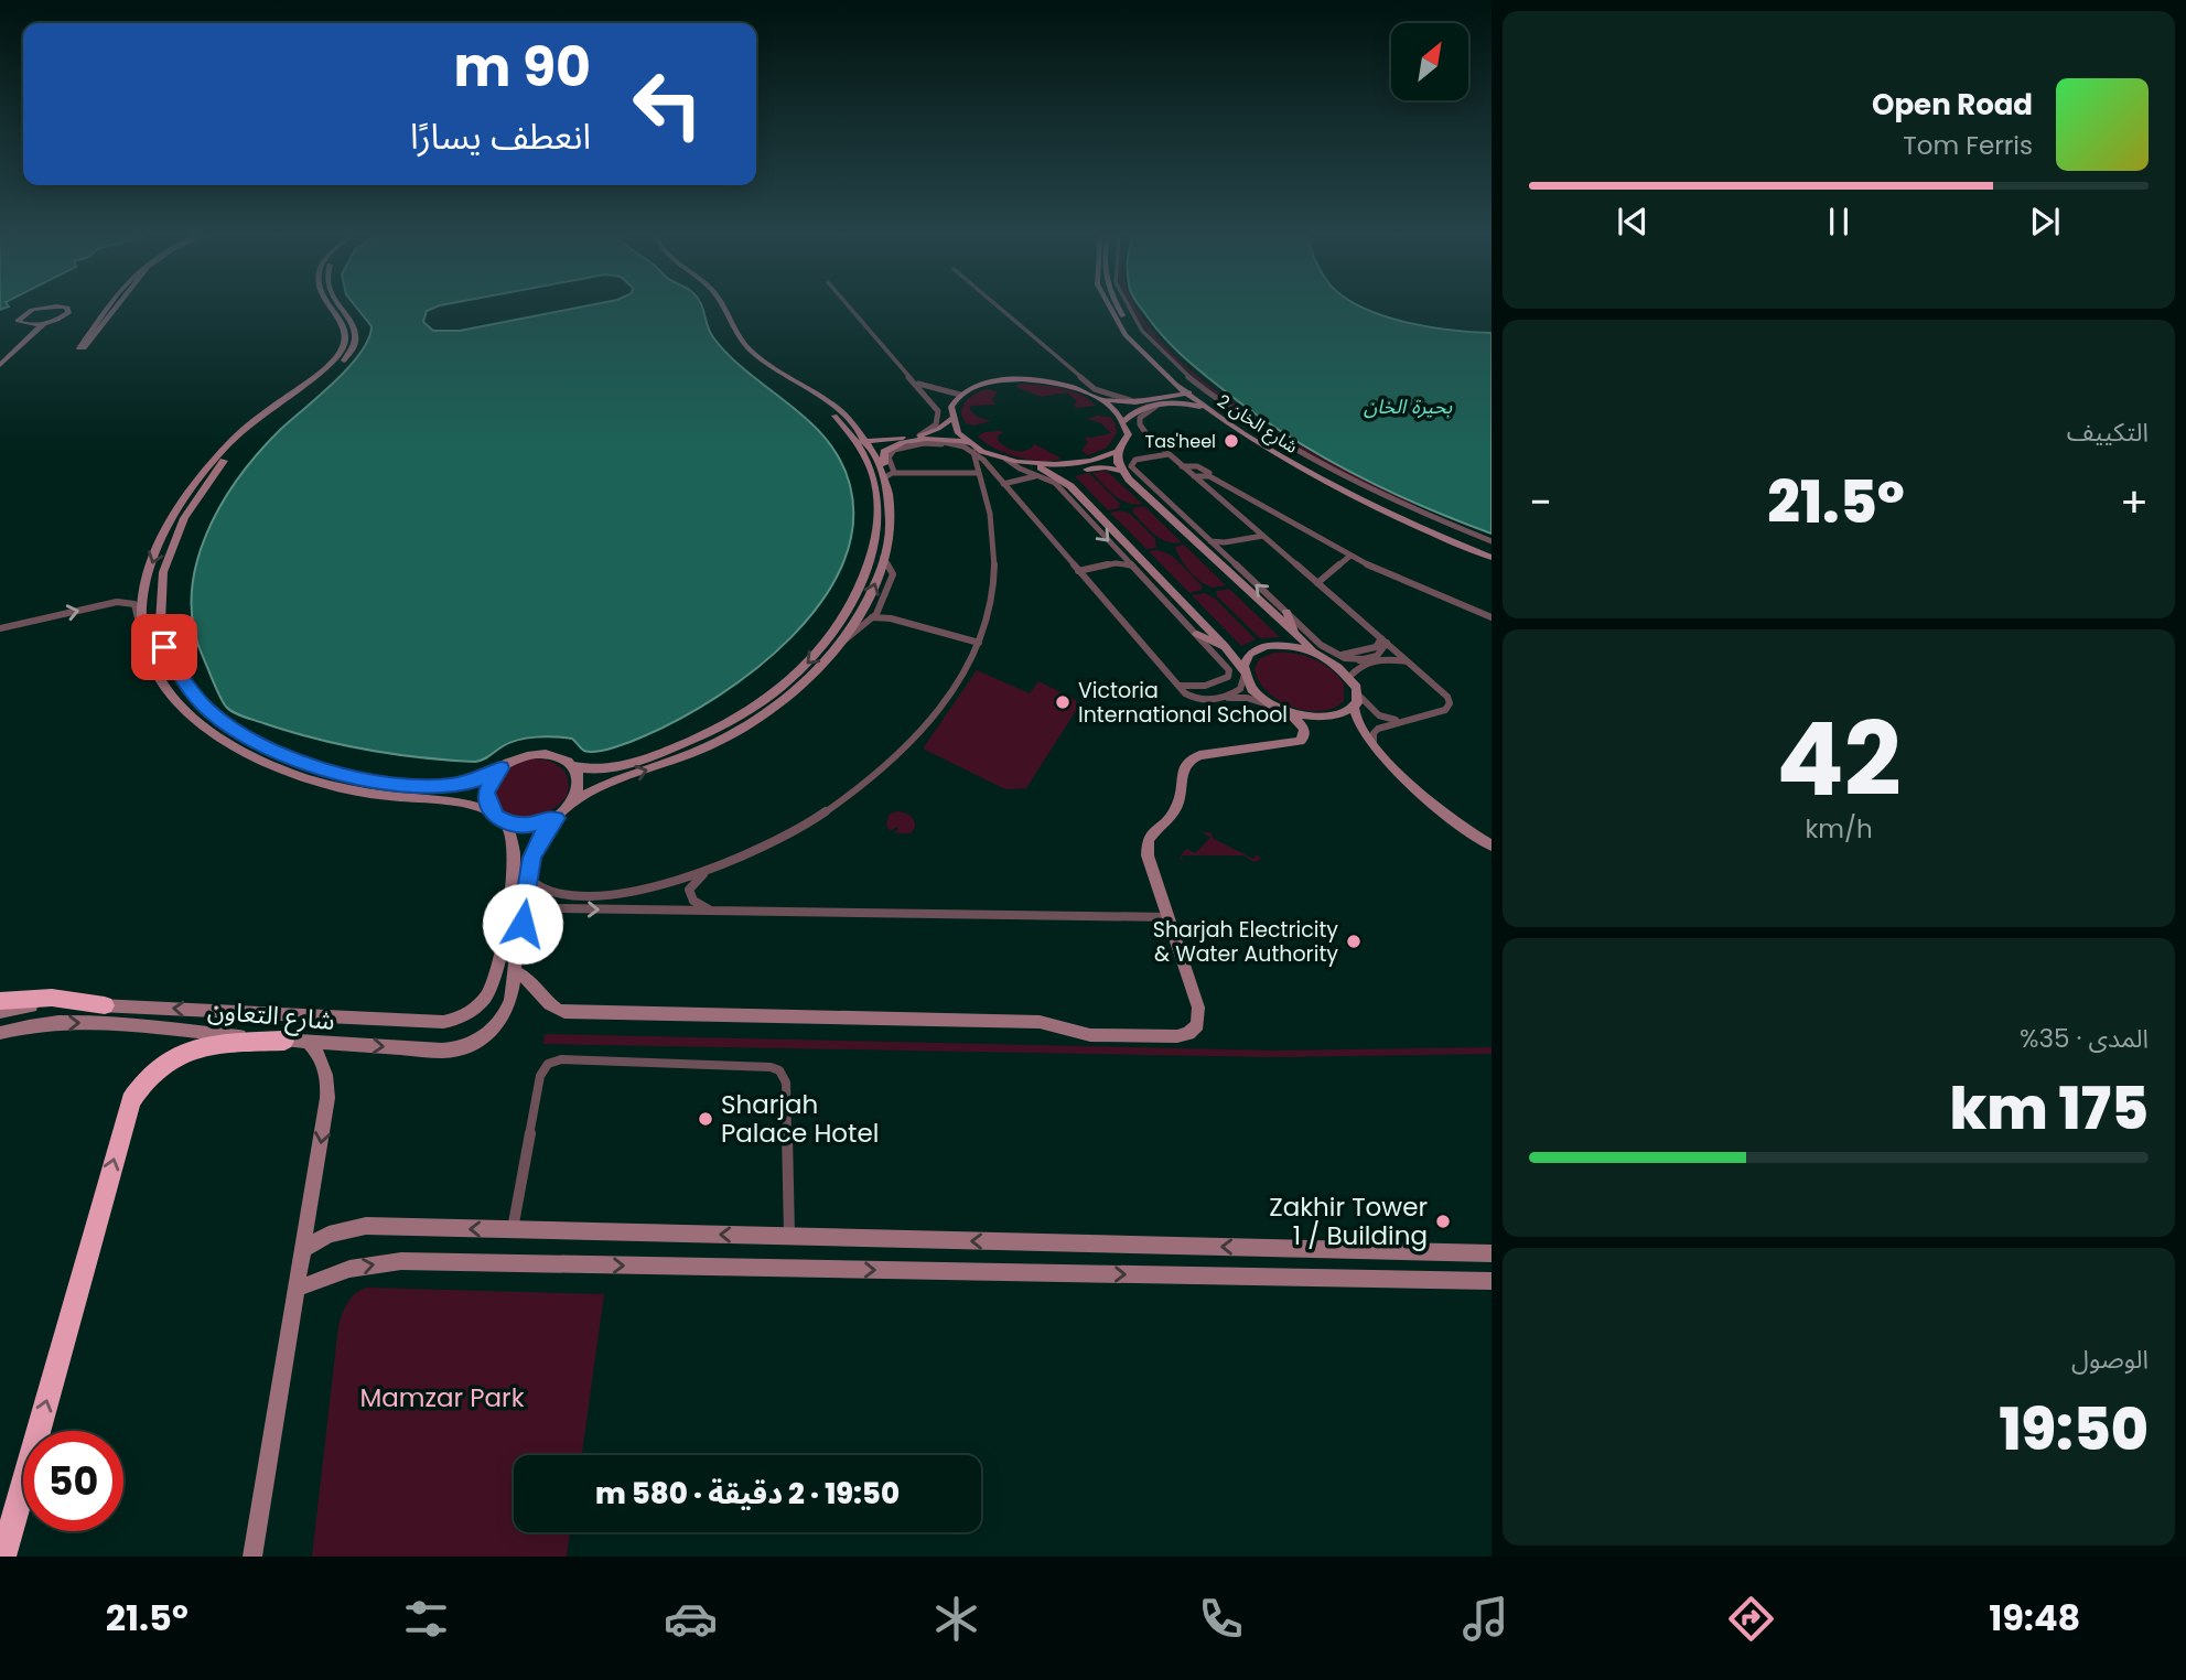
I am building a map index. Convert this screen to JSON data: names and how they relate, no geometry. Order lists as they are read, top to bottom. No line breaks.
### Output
{"streets":{"street":["شارع الخان 2","شارع التعاون"]},"water":["بحيرة الخان"],"parks":["Mamzar Park"],"places":["Tas'heel","Victoria International School","Sharjah Electricity & Water Authority","Sharjah Palace Hotel","Zakhir Tower 1 / Building"],"north":"top right","page":{"turn":["90 m","انعطف يسارًا"],"song":["Open Road","Tom Ferris"],"tile":["التكييف",["42","km/h"],["المدى · 35%","175 km"],["الوصول","19:50"]],"heat":["−","21.5°","+"],"limit":"50","trip":"19:50 · 2 دقيقة · 580 m","tabs":["19:48","21.5°"]}}
